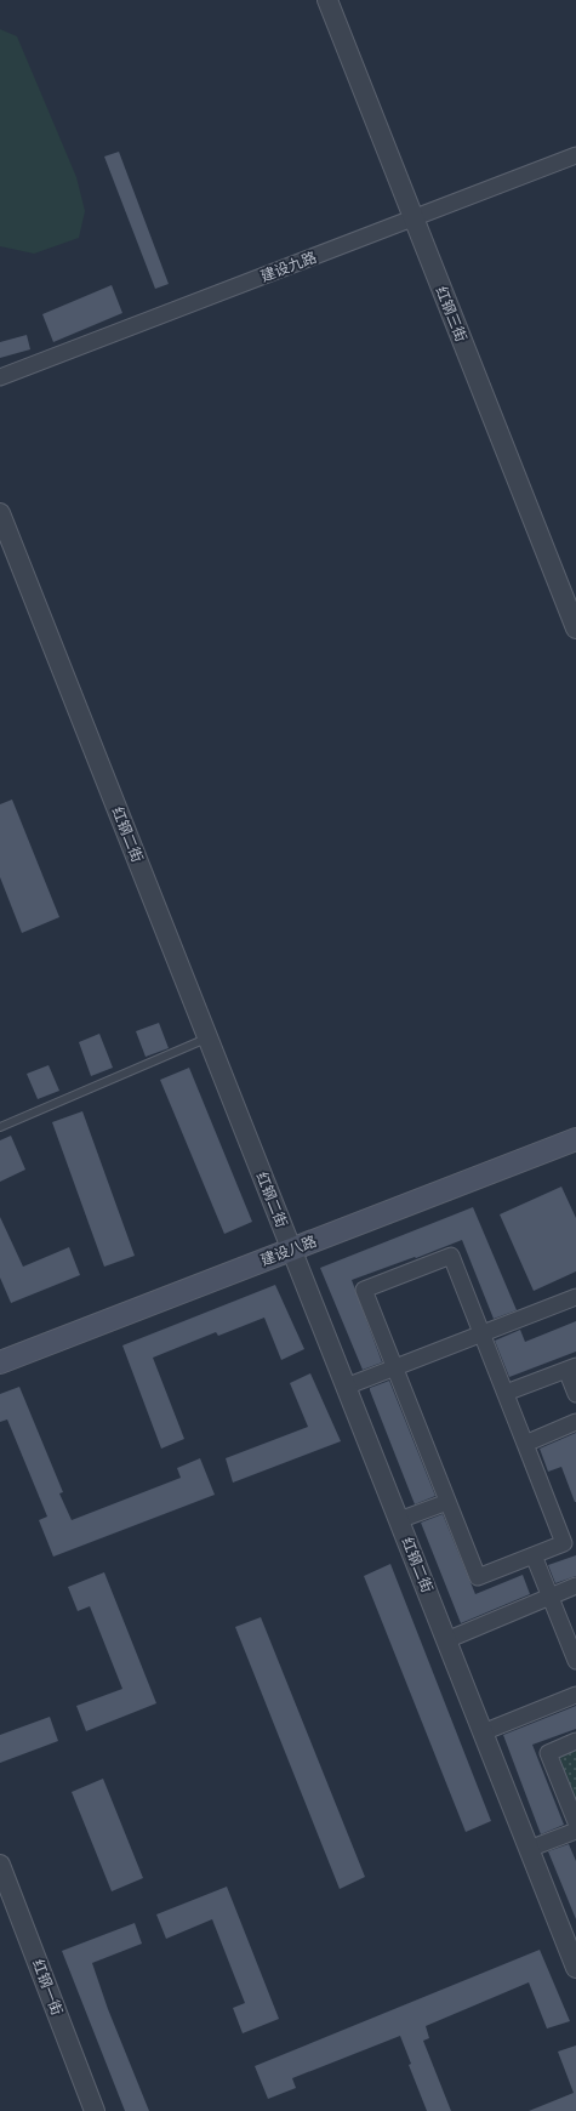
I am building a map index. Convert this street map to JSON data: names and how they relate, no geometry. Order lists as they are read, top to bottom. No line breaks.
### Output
{"streets":{"main road":["建设八路"],"street":["建设九路","红钢三街","红钢二街","红钢一街"]},"crossings":[["建设九路","红钢三街"],["红钢二街","建设八路"]]}
